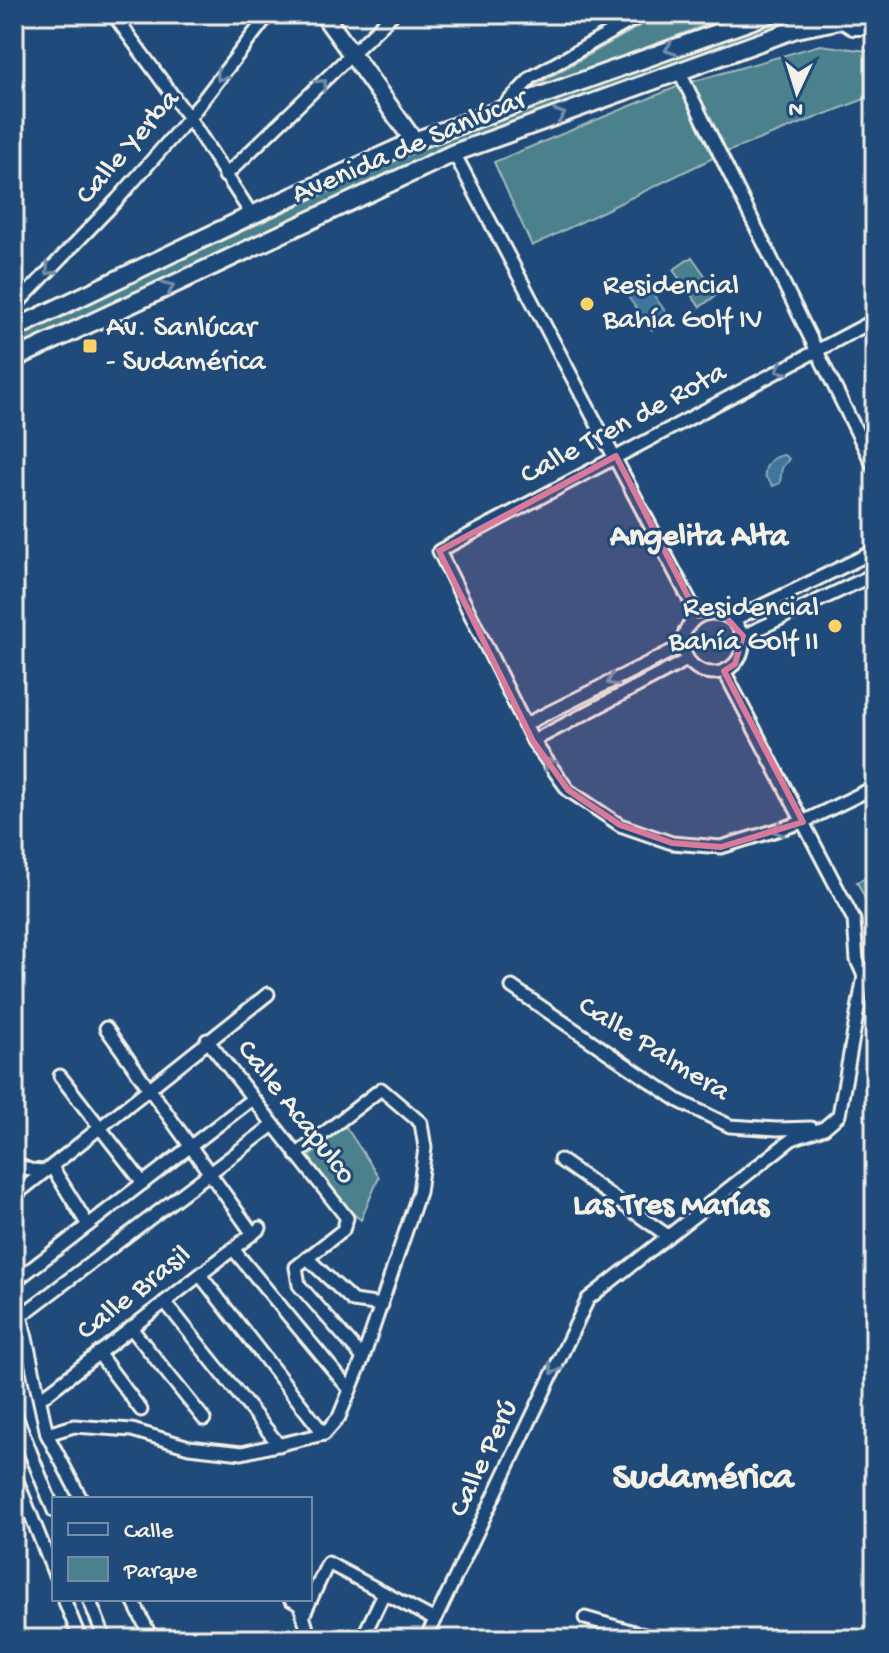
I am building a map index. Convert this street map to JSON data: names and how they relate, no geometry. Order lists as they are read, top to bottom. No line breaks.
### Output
{"streets":{"main road":["Avenida de Sanlúcar"],"street":["Calle Yerba","Calle Tren de Rota","Calle Palmera","Calle Acapulco","Calle Brasil","Calle Perú"]},"one_way":["Calle Perú"],"districts":["Angelita Alta","Las Tres Marías","Sudamérica"],"places":{"other":["Residencial Bahía Golf IV","Residencial Bahía Golf II"],"transit":["Av. Sanlúcar - Sudamérica"]},"legend":["Calle","Parque"],"north":"bottom"}
